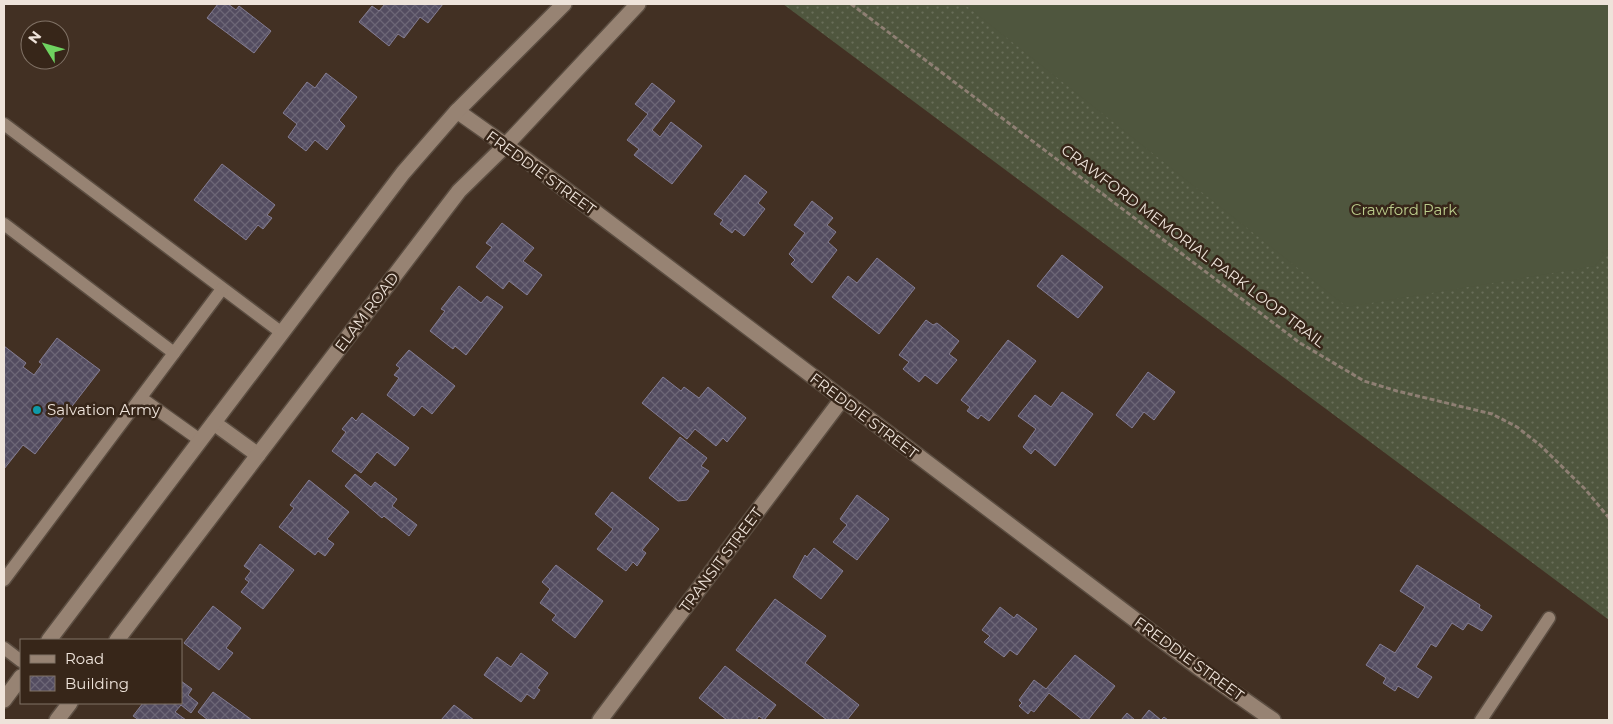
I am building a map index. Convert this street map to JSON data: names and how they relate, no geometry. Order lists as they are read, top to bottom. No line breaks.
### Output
{"streets":{"main road":["FREDDIE STREET","ELAM ROAD","TRANSIT STREET"],"path":["CRAWFORD MEMORIAL PARK LOOP TRAIL"]},"crossings":[["FREDDIE STREET","ELAM ROAD"],["FREDDIE STREET","TRANSIT STREET"]],"parks":["Crawford Park"],"places":["Salvation Army"],"legend":["Road","Building"],"north":"top left"}
